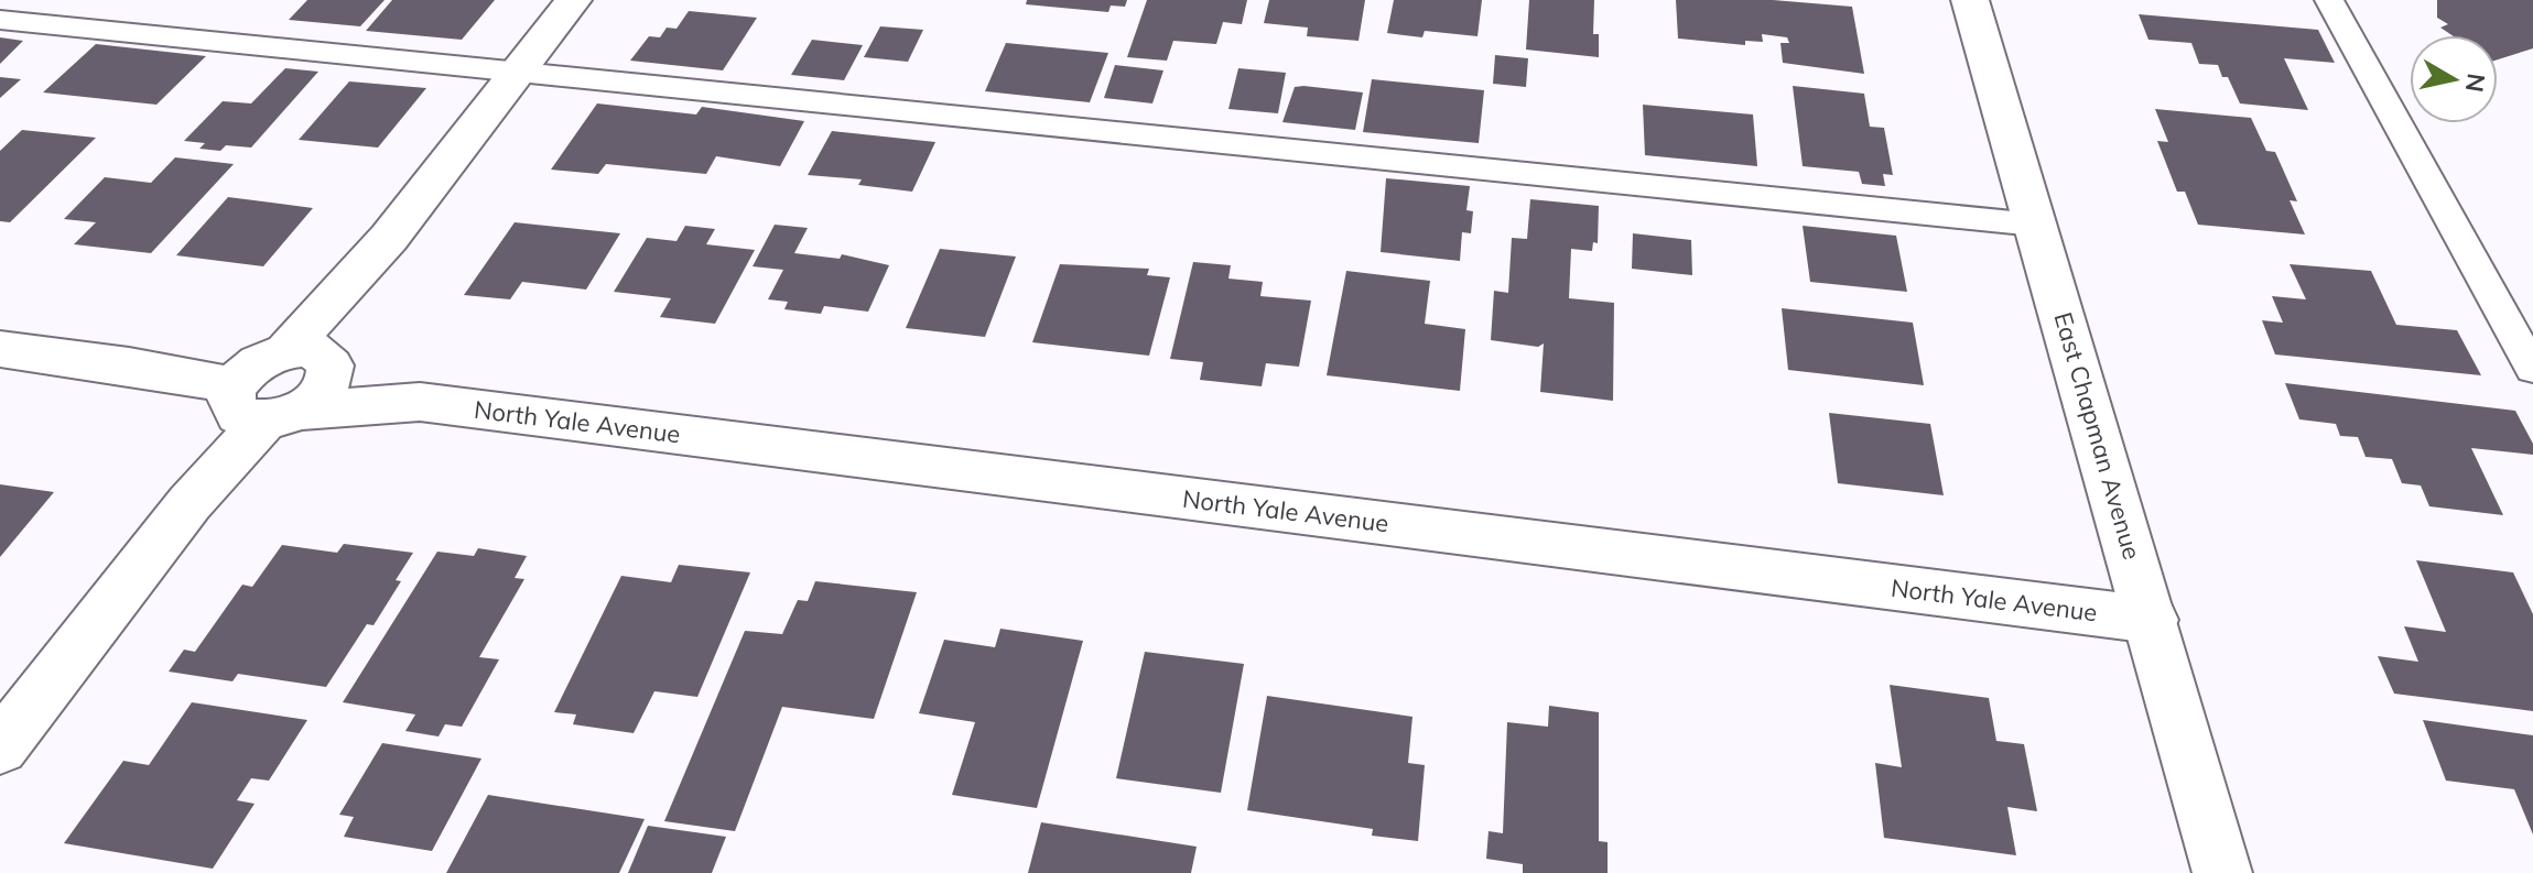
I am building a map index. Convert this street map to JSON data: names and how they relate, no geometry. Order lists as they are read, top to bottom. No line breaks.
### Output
{"streets":{"street":["North Yale Avenue","East Chapman Avenue"]},"crossings":[["North Yale Avenue","East Chapman Avenue"]],"north":"right"}
